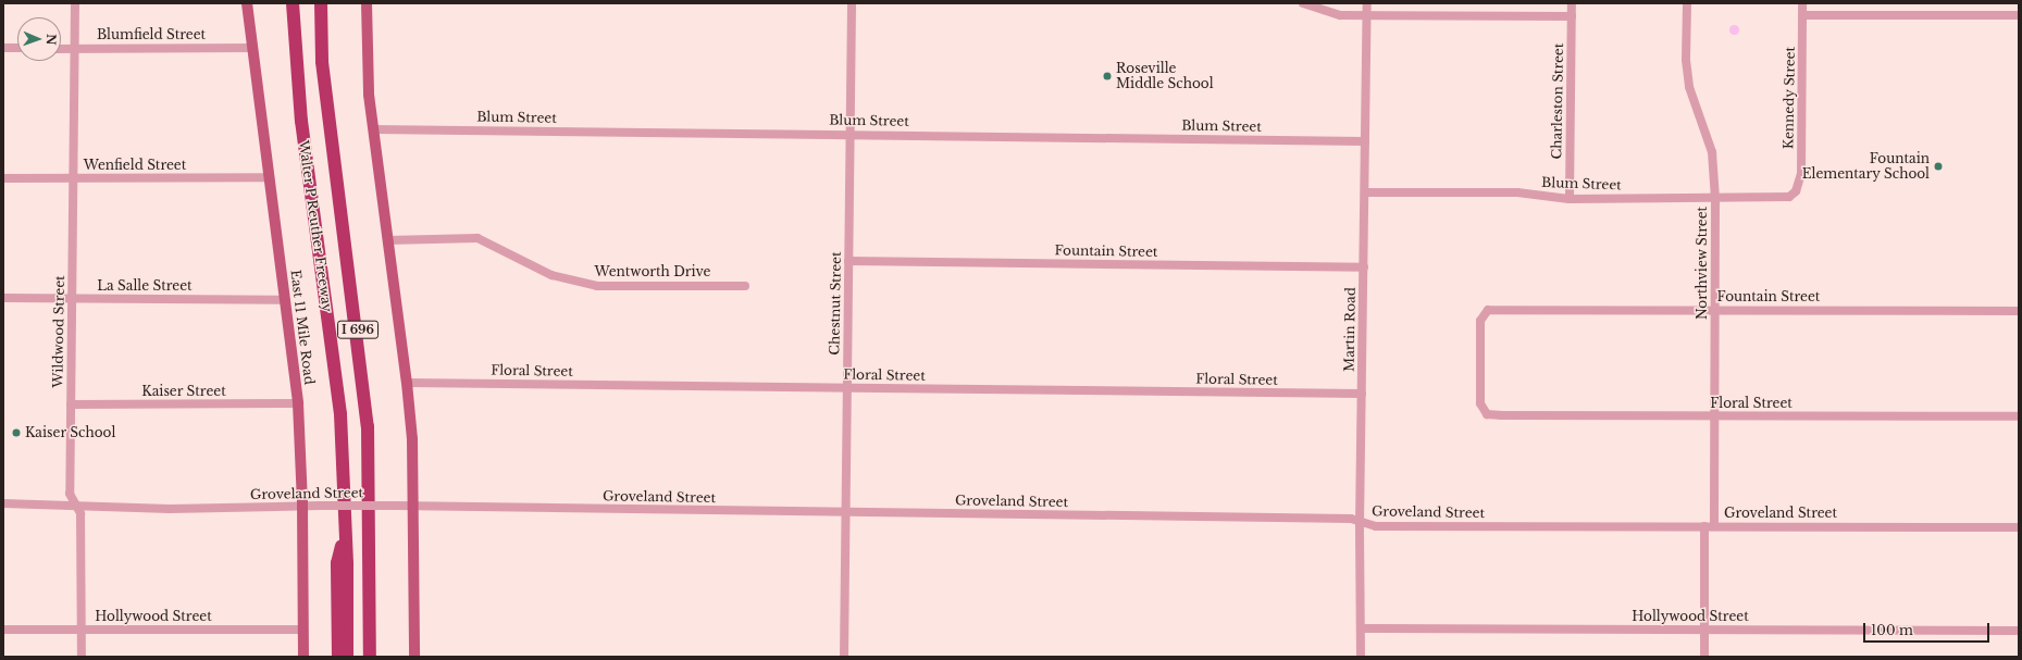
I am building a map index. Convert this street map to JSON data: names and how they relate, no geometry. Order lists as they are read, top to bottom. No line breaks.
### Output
{"streets":{"highway":["Walter P Reuther Freeway","I 696"],"main road":["East 11 Mile Road"],"street":["Blumfield Street","Kennedy Street","Charleston Street","Blum Street","Wenfield Street","Fountain Street","Northview Street","Wentworth Drive","La Salle Street","Chestnut Street","Martin Road","Wildwood Street","Floral Street","Kaiser Street","Groveland Street","Hollywood Street"]},"crossings":[["Blumfield Street","East 11 Mile Road"],["Blumfield Street","Wildwood Street"],["Kennedy Street","Blum Street"],["Charleston Street","Blum Street"],["Blum Street","Northview Street"],["Blum Street","Chestnut Street"],["Blum Street","Martin Road"],["Wenfield Street","East 11 Mile Road"],["Wenfield Street","Wildwood Street"],["Fountain Street","Northview Street"],["Fountain Street","Chestnut Street"],["Fountain Street","Martin Road"],["Fountain Street","Floral Street"],["Northview Street","Floral Street"],["Northview Street","Groveland Street"],["La Salle Street","East 11 Mile Road"],["La Salle Street","Wildwood Street"],["Chestnut Street","Floral Street"],["Chestnut Street","Groveland Street"],["East 11 Mile Road","Kaiser Street"],["East 11 Mile Road","Groveland Street"],["East 11 Mile Road","Hollywood Street"],["Martin Road","Floral Street"],["Martin Road","Groveland Street"],["Martin Road","Hollywood Street"],["Wildwood Street","Kaiser Street"],["Wildwood Street","Groveland Street"],["Wildwood Street","Hollywood Street"]],"places":["Roseville Middle School","Fountain Elementary School","Kaiser School"],"scale_bar":"100 m","north":"right"}
